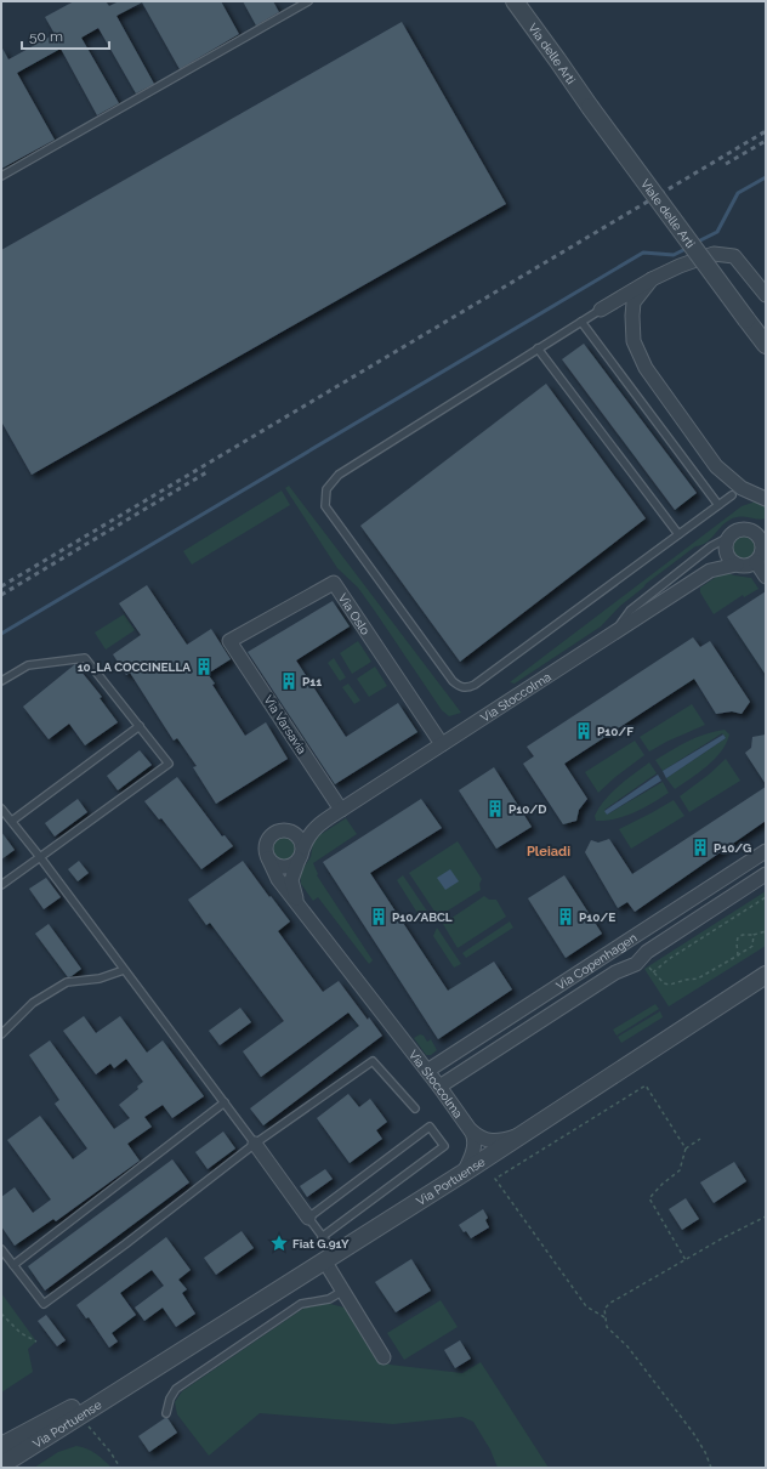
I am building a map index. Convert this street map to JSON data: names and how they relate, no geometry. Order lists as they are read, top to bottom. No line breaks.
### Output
{"streets":{"street":["Via delle Arti","Viale delle Arti","Via Oslo","Via Stoccolma","Via Varsavia","Via Copenhagen","Via Portuense"]},"crossings":[["Via delle Arti","Viale delle Arti"],["Via Oslo","Via Stoccolma"],["Via Oslo","Via Varsavia"],["Via Stoccolma","Via Varsavia"],["Via Stoccolma","Via Copenhagen"],["Via Stoccolma","Via Portuense"]],"districts":["Pleiadi"],"places":{"building":["10_LA COCCINELLA","P11","P10/F","P10/D","P10/G","P10/ABCL","P10/E"],"place":["Fiat G.91Y"]},"scale_bar":"50 m"}
